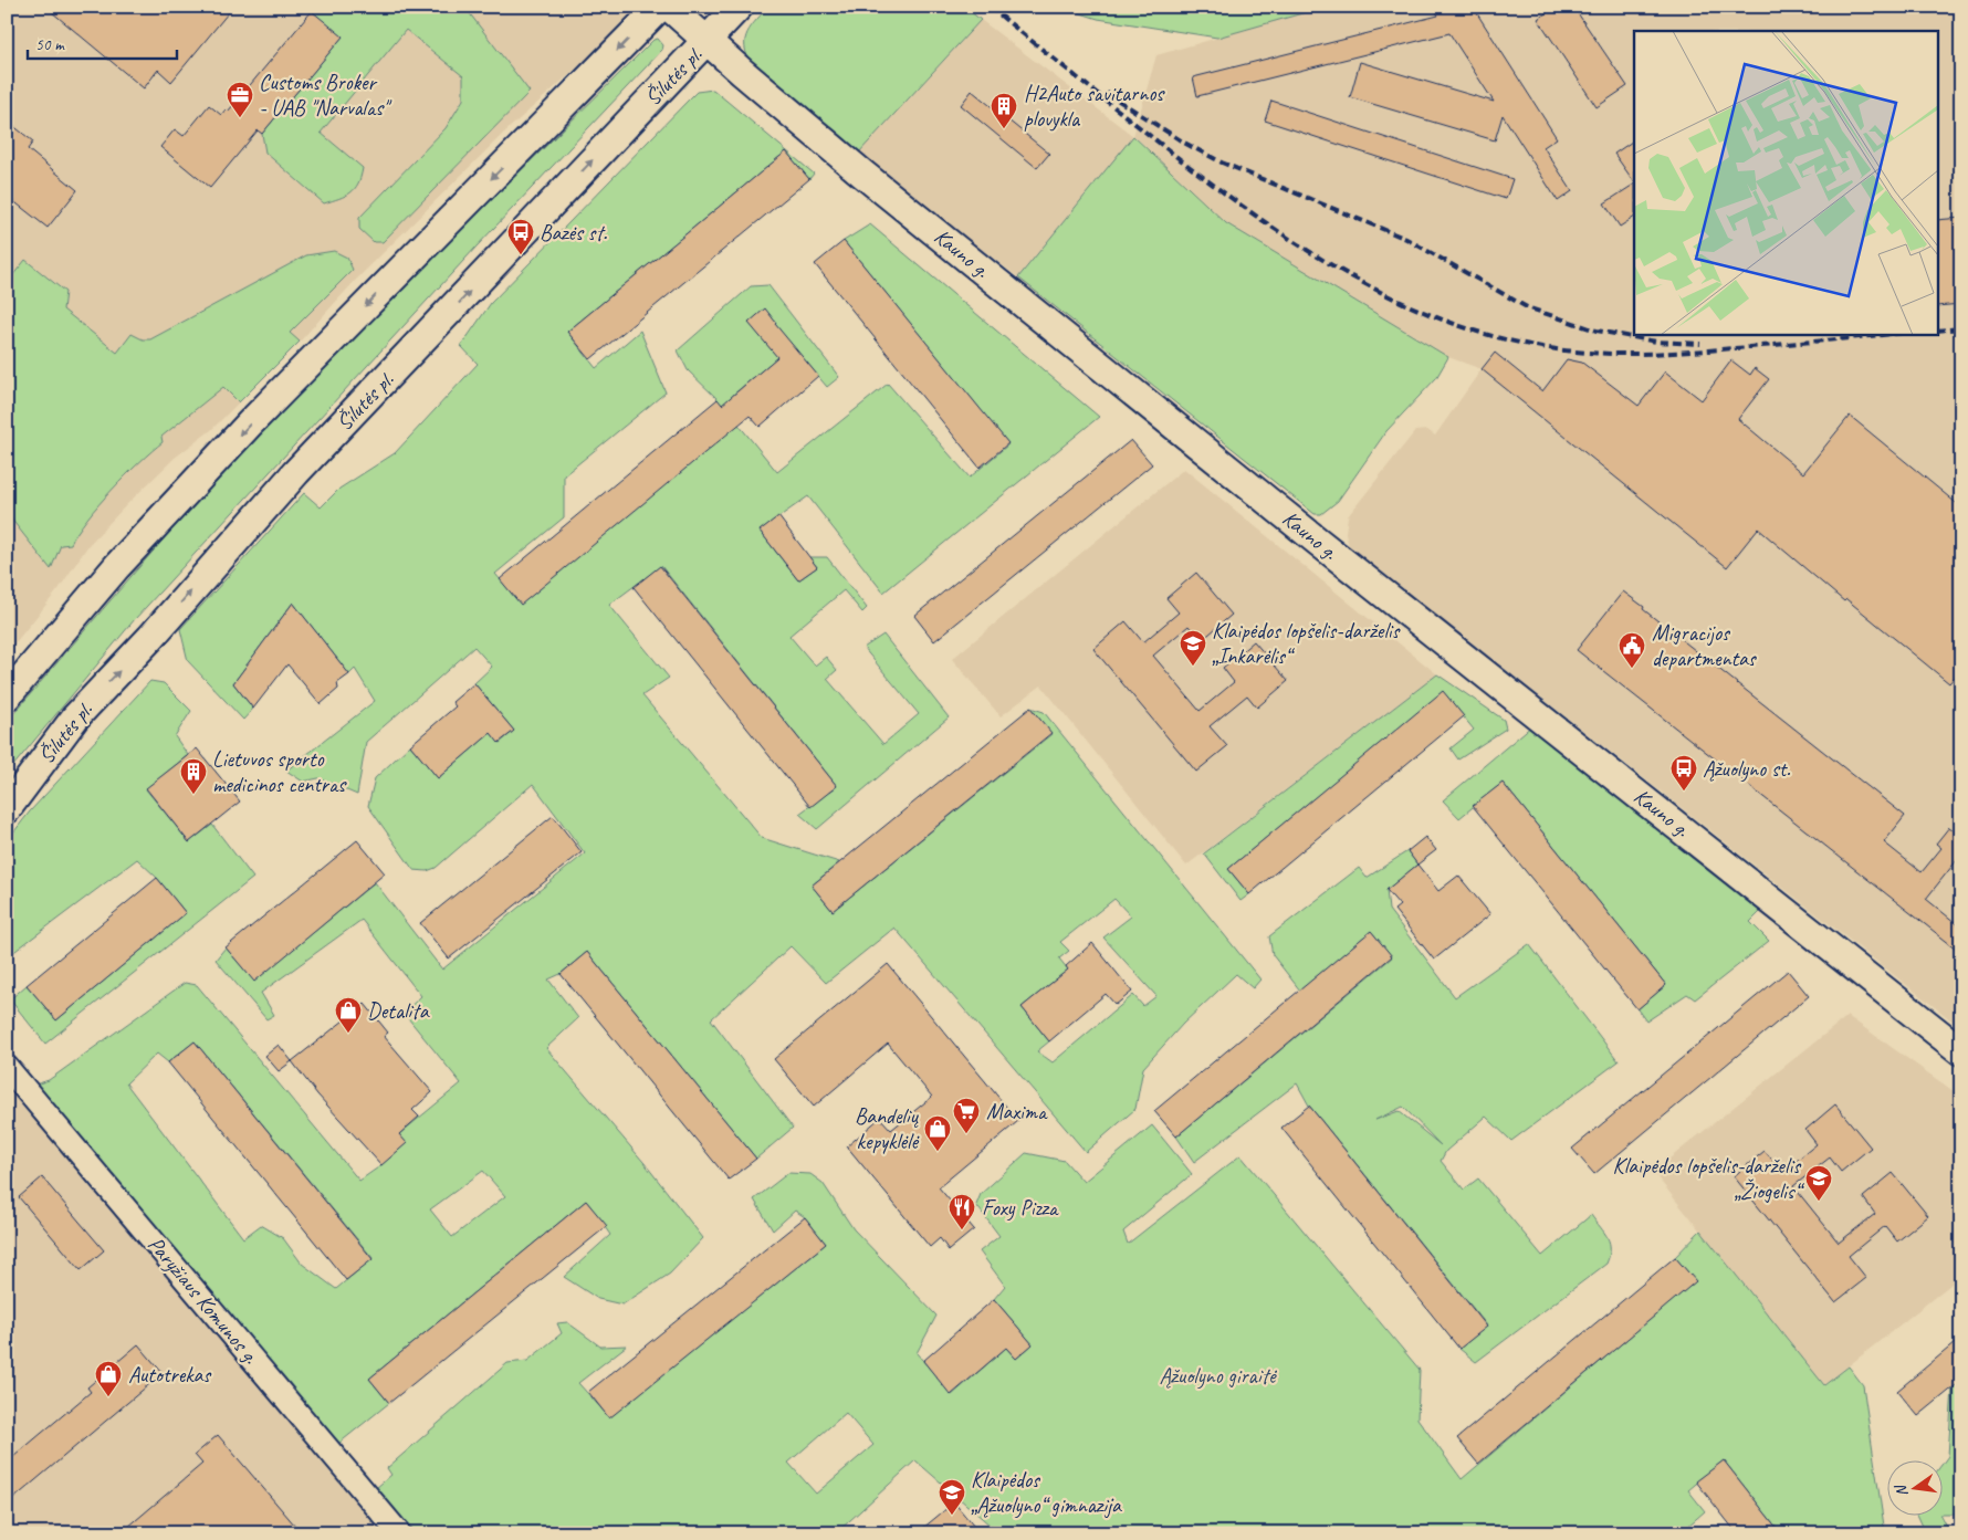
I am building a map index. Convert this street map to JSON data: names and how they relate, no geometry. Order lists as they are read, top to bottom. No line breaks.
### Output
{"streets":{"main road":["Šilutės pl.","Kauno g."],"street":["Paryžiaus Komunos g."]},"crossings":[["Šilutės pl.","Kauno g."]],"parks":["Ąžuolyno giraitė"],"places":{"office":["Customs Broker - UAB \"Narvalas\""],"building":["H2Auto savitarnos plovykla","Lietuvos sporto medicinos centras"],"bus stop":["Bazės st.","Ąžuolyno st."],"school or university":["Klaipėdos lopšelis-darželis „Inkarėlis“","Klaipėdos lopšelis-darželis „Žiogelis“","Klaipėdos „Ąžuolyno“ gimnazija"],"public building":["Migracijos departmentas"],"shop":["Detalita","Bandelių kepyklėlė","Autotrekas"],"supermarket":["Maxima"],"restaurant":["Foxy Pizza"]},"scale_bar":"50 m","north":"left"}
